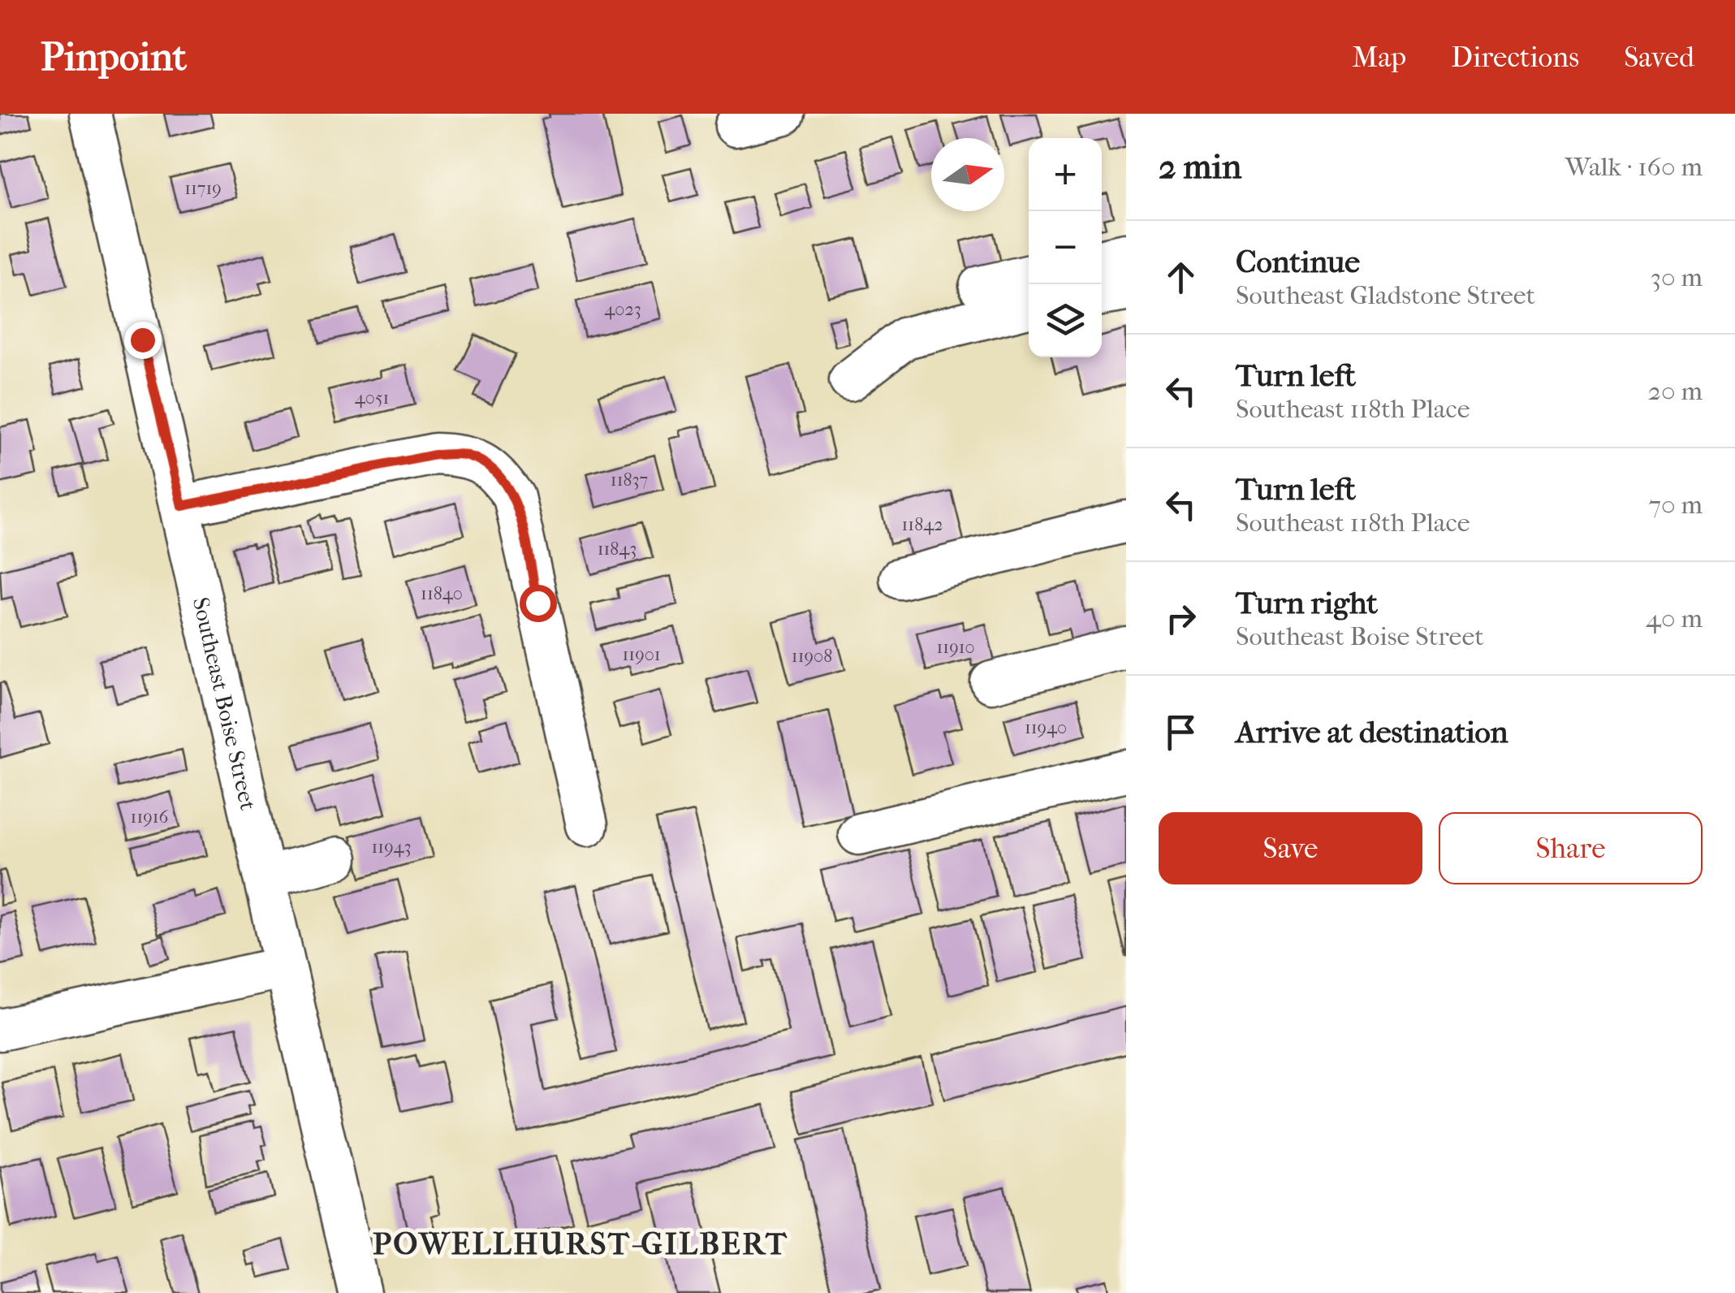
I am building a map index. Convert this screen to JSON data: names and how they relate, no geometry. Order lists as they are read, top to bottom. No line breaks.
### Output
{"streets":{"street":["Southeast Boise Street"]},"districts":["POWELLHURST-GILBERT"],"house_numbers":["11719","4023","4051","11837","11842","11843","11840","11910","11901","11908","11940","11916","11943"],"north":"right","page":{"header":"Pinpoint","nav":["Map","Directions","Saved"],"heading":["2 min","Walk · 160 m"],"map_buttons":["+","−"],"list":[["Continue","Southeast Gladstone Street","30 m"],["Turn left","Southeast 118th Place","20 m"],["Turn left","Southeast 118th Place","70 m"],["Turn right","Southeast Boise Street","40 m"],"Arrive at destination"],"buttons":["Save","Share"]}}
